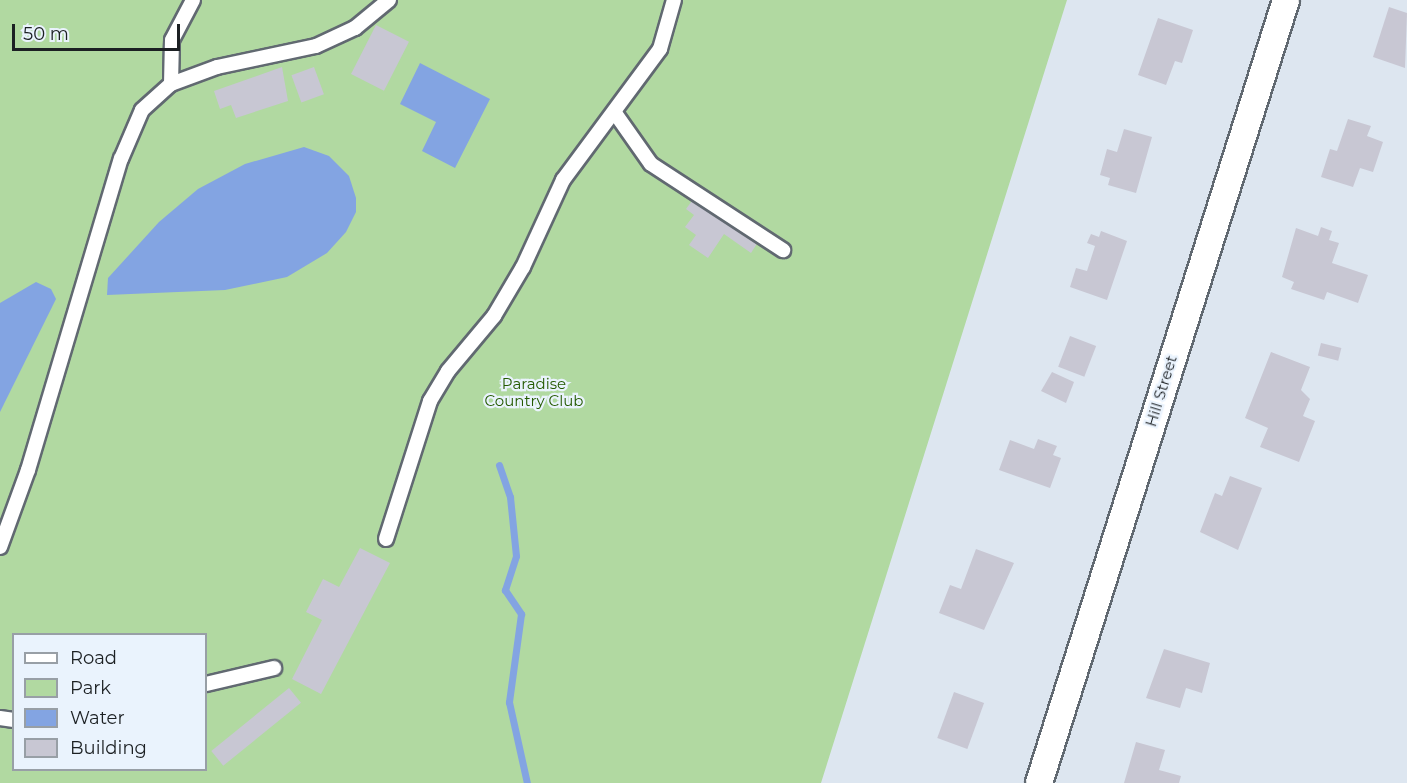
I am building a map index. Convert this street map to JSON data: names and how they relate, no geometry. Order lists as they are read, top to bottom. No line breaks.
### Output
{"streets":{"street":["Hill Street"]},"parks":["Paradise Country Club"],"legend":["Road","Park","Water","Building"],"scale_bar":"50 m"}
